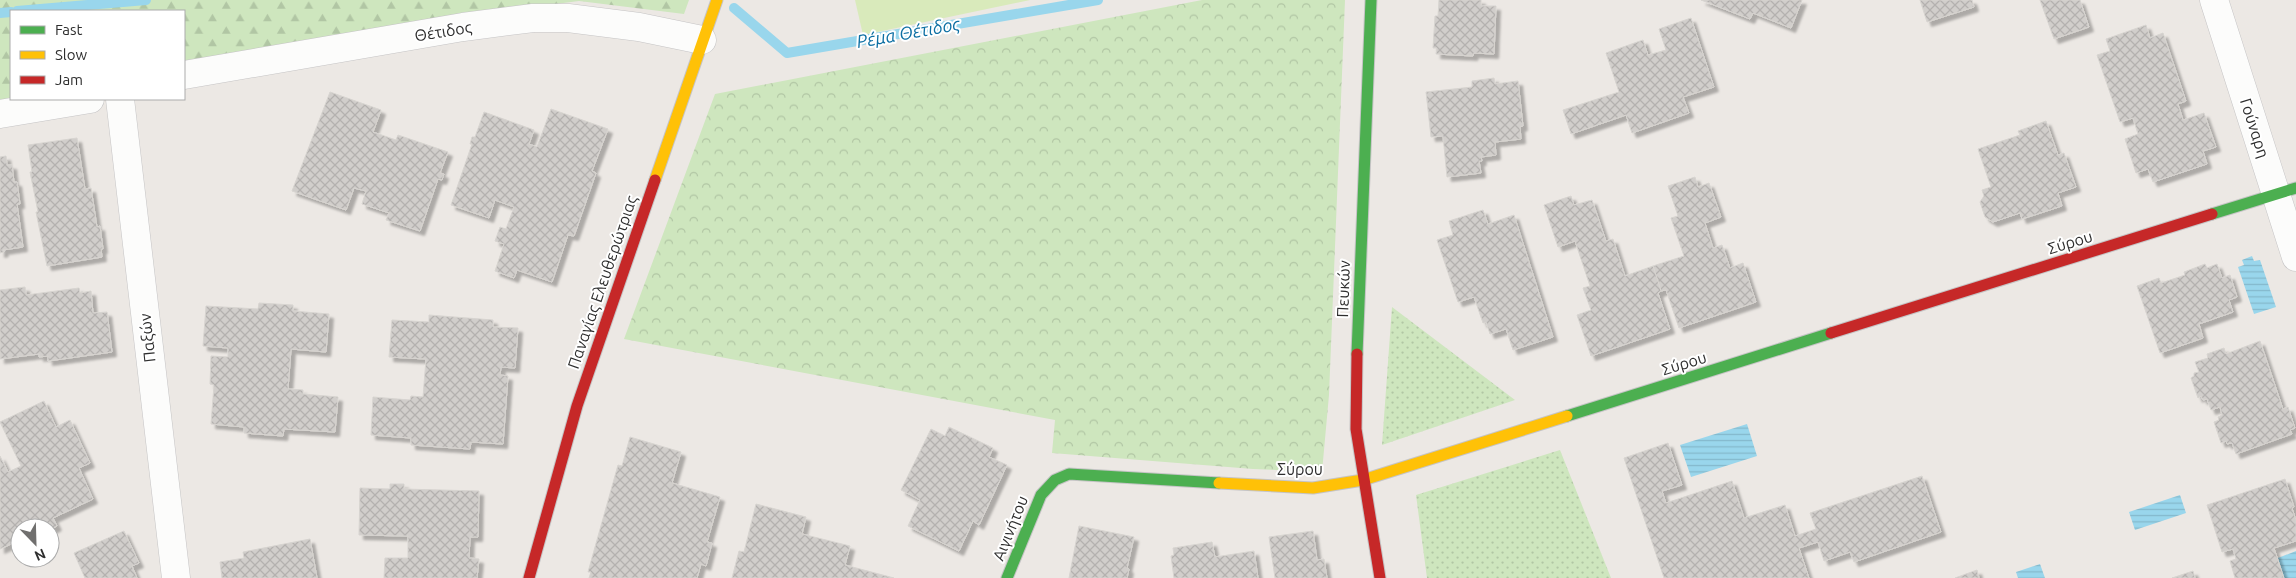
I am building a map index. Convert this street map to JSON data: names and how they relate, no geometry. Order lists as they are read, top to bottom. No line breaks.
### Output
{"streets":{"street":["Θέτιδος","Γούναρη","Σύρου","Παναγίας Ελευθερώτριας","Πευκών","Παξών","Αιγινήτου"]},"crossings":[["Θέτιδος","Παναγίας Ελευθερώτριας"],["Γούναρη","Σύρου"],["Σύρου","Πευκών"],["Σύρου","Αιγινήτου"]],"water":["Ρέμα Θέτιδος"],"legend":["Fast","Slow","Jam"],"north":"bottom right"}
